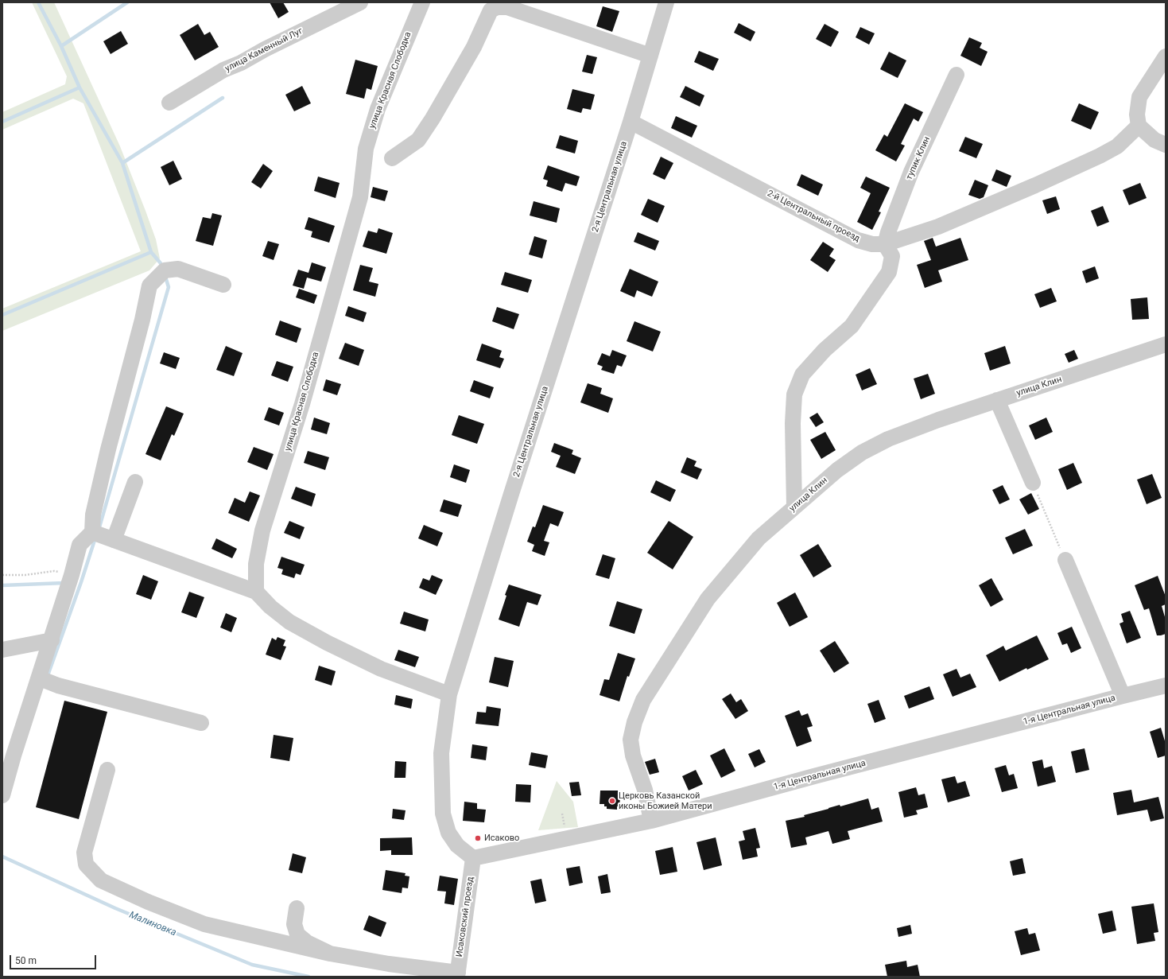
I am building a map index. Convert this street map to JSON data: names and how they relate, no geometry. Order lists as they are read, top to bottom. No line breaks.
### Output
{"streets":{"street":["улица Каменный Луг","улица Красная Слободка","тупик Клин","2-я Центральная улица","2-й Центральный проезд","улица Клин","1-я Центральная улица","Исаковский проезд"]},"crossings":[["тупик Клин","2-й Центральный проезд"],["2-я Центральная улица","2-й Центральный проезд"],["2-я Центральная улица","1-я Центральная улица"],["2-я Центральная улица","Исаковский проезд"],["улица Клин","1-я Центральная улица"],["1-я Центральная улица","Исаковский проезд"]],"water":["Малиновка"],"places":["Церковь Казанской иконы Божией Матери","Исаково"],"scale_bar":"50 m"}
